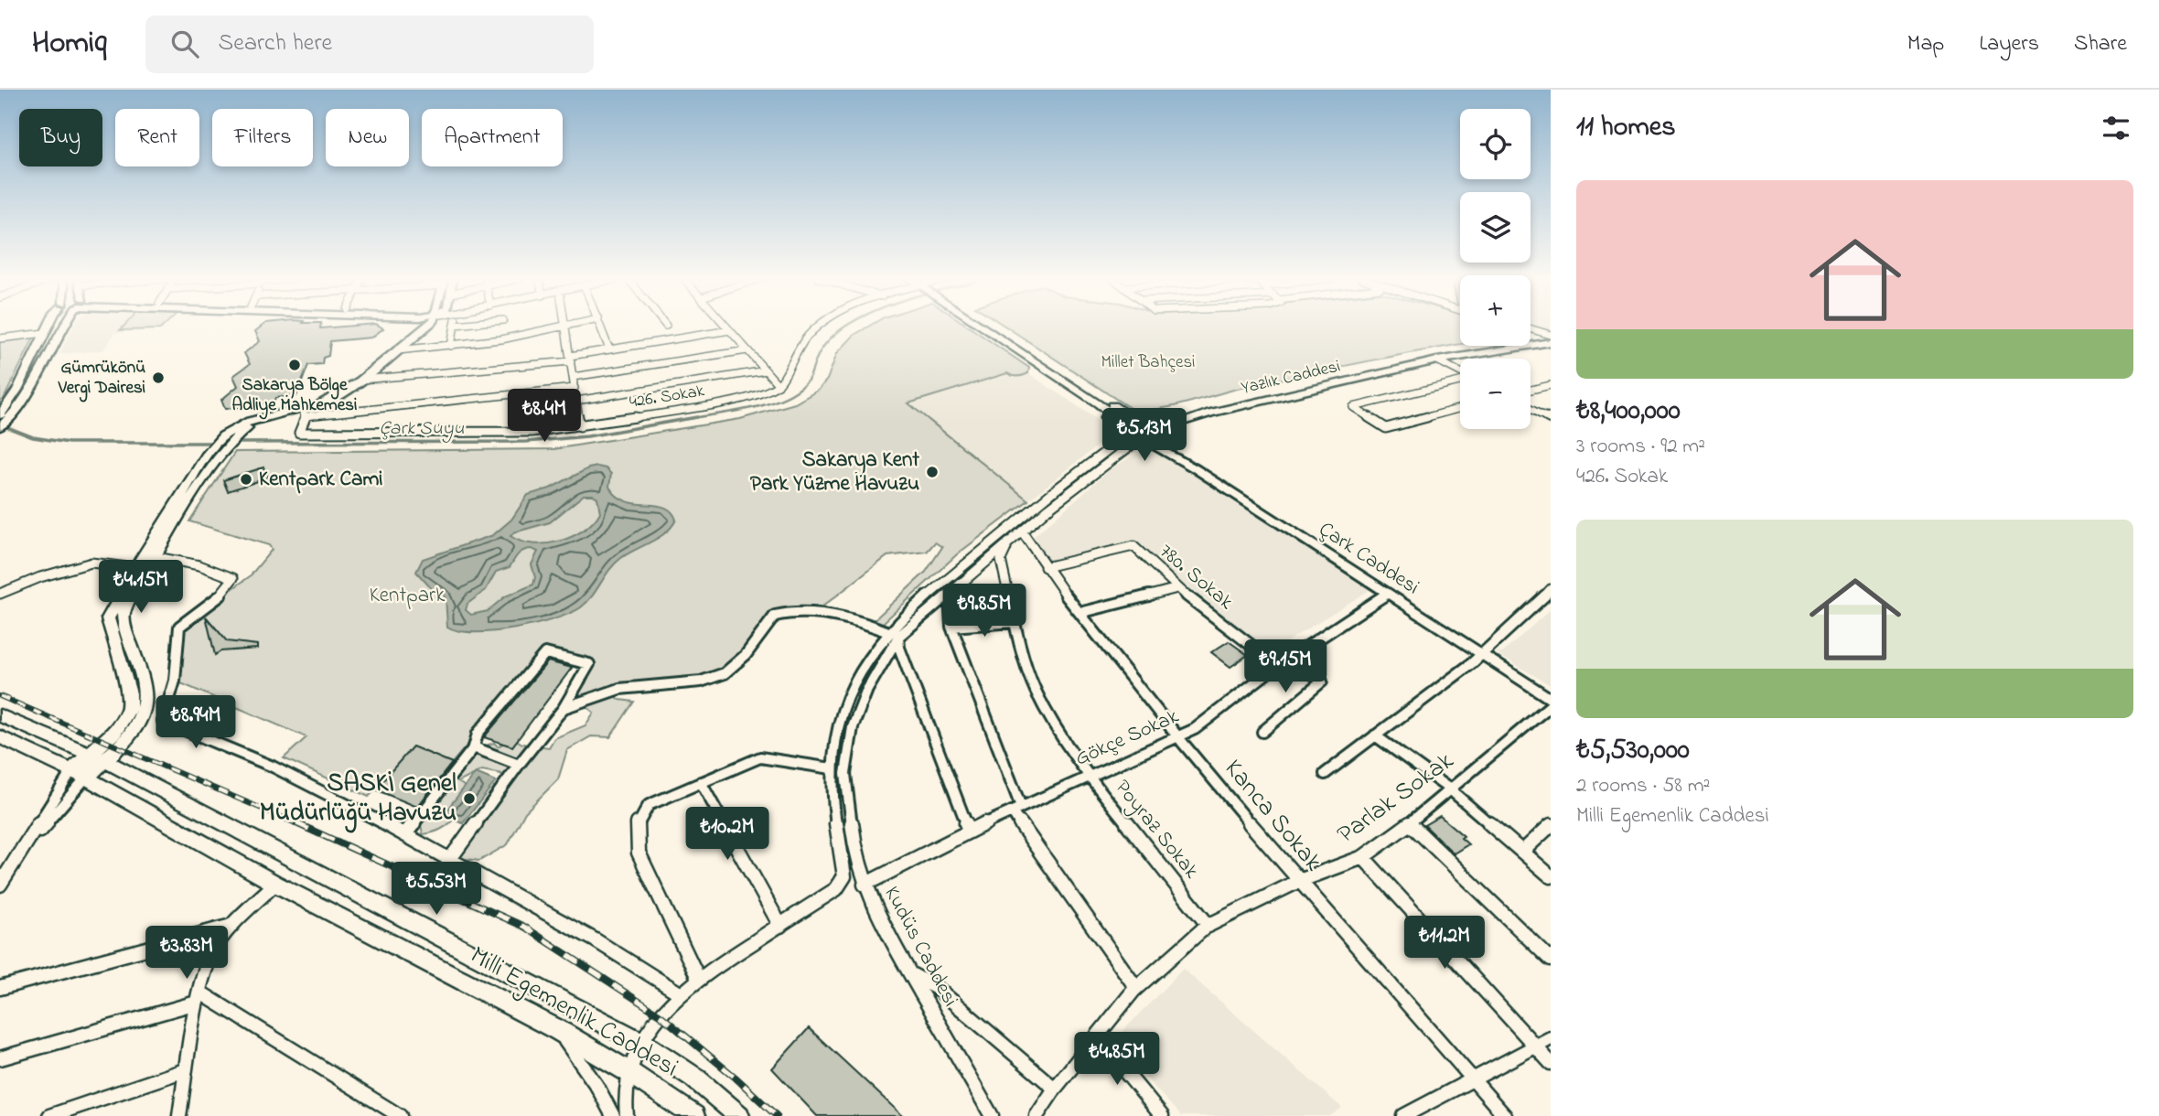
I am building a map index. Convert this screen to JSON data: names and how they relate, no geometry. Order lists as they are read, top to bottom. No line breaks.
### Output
{"streets":{"main road":["Yazlık Caddesi","Milli Egemenlik Caddesi"],"street":["426. Sokak","Çark Caddesi","780. Sokak","Gökçe Sokak","Parlak Sokak","Kanca Sokak","Poyraz Sokak","Kudüs Caddesi"]},"crossings":[["Çark Caddesi","Gökçe Sokak"],["780. Sokak","Gökçe Sokak"],["780. Sokak","Kanca Sokak"],["Gökçe Sokak","Kanca Sokak"],["Gökçe Sokak","Poyraz Sokak"],["Gökçe Sokak","Kudüs Caddesi"],["Parlak Sokak","Kanca Sokak"],["Parlak Sokak","Poyraz Sokak"],["Kanca Sokak","Kudüs Caddesi"],["Poyraz Sokak","Kudüs Caddesi"]],"water":["Çark Suyu"],"parks":["Millet Bahçesi","Kentpark"],"places":["Sakarya Bölge Adliye Mahkemesi","Gümrükönü Vergi Dairesi","Sakarya Kent Park Yüzme Havuzu","Kentpark Cami","SASKİ Genel Müdürlüğü Havuzu"],"page":{"header":"Homiq","search":"Search here","nav":["Map","Layers","Share"],"heading":"11 homes","map_buttons":["+","−"],"chip":["Buy","Rent","Filters","New","Apartment"],"list":[{"name":"₺8,400,000","note":"3 rooms · 92 m² · 426. Sokak"},{"name":"₺5,530,000","note":"2 rooms · 58 m² · Milli Egemenlik Caddesi"}],"price":["₺8.4M","₺5.13M","₺4.15M","₺9.85M","₺9.15M","₺8.94M","₺10.2M","₺5.53M","₺11.2M","₺3.83M","₺4.85M"]}}
